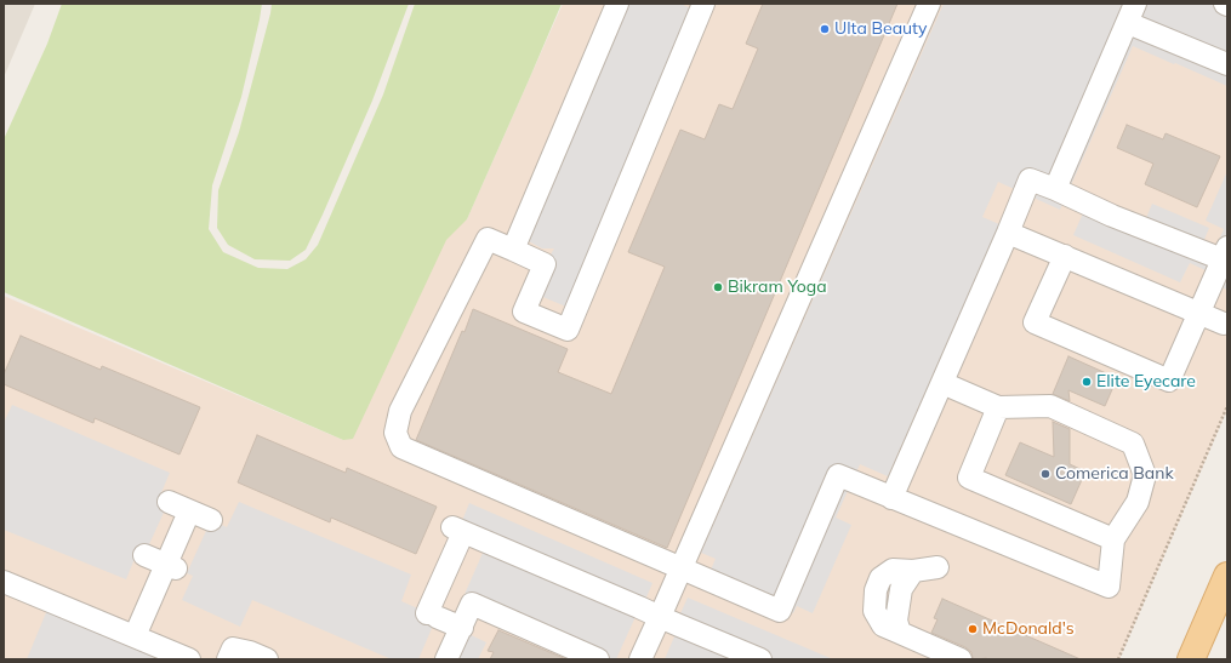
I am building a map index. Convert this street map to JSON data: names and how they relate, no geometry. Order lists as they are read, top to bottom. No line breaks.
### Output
{"places":["Ulta Beauty","Bikram Yoga","Elite Eyecare","Comerica Bank","McDonald's"]}
